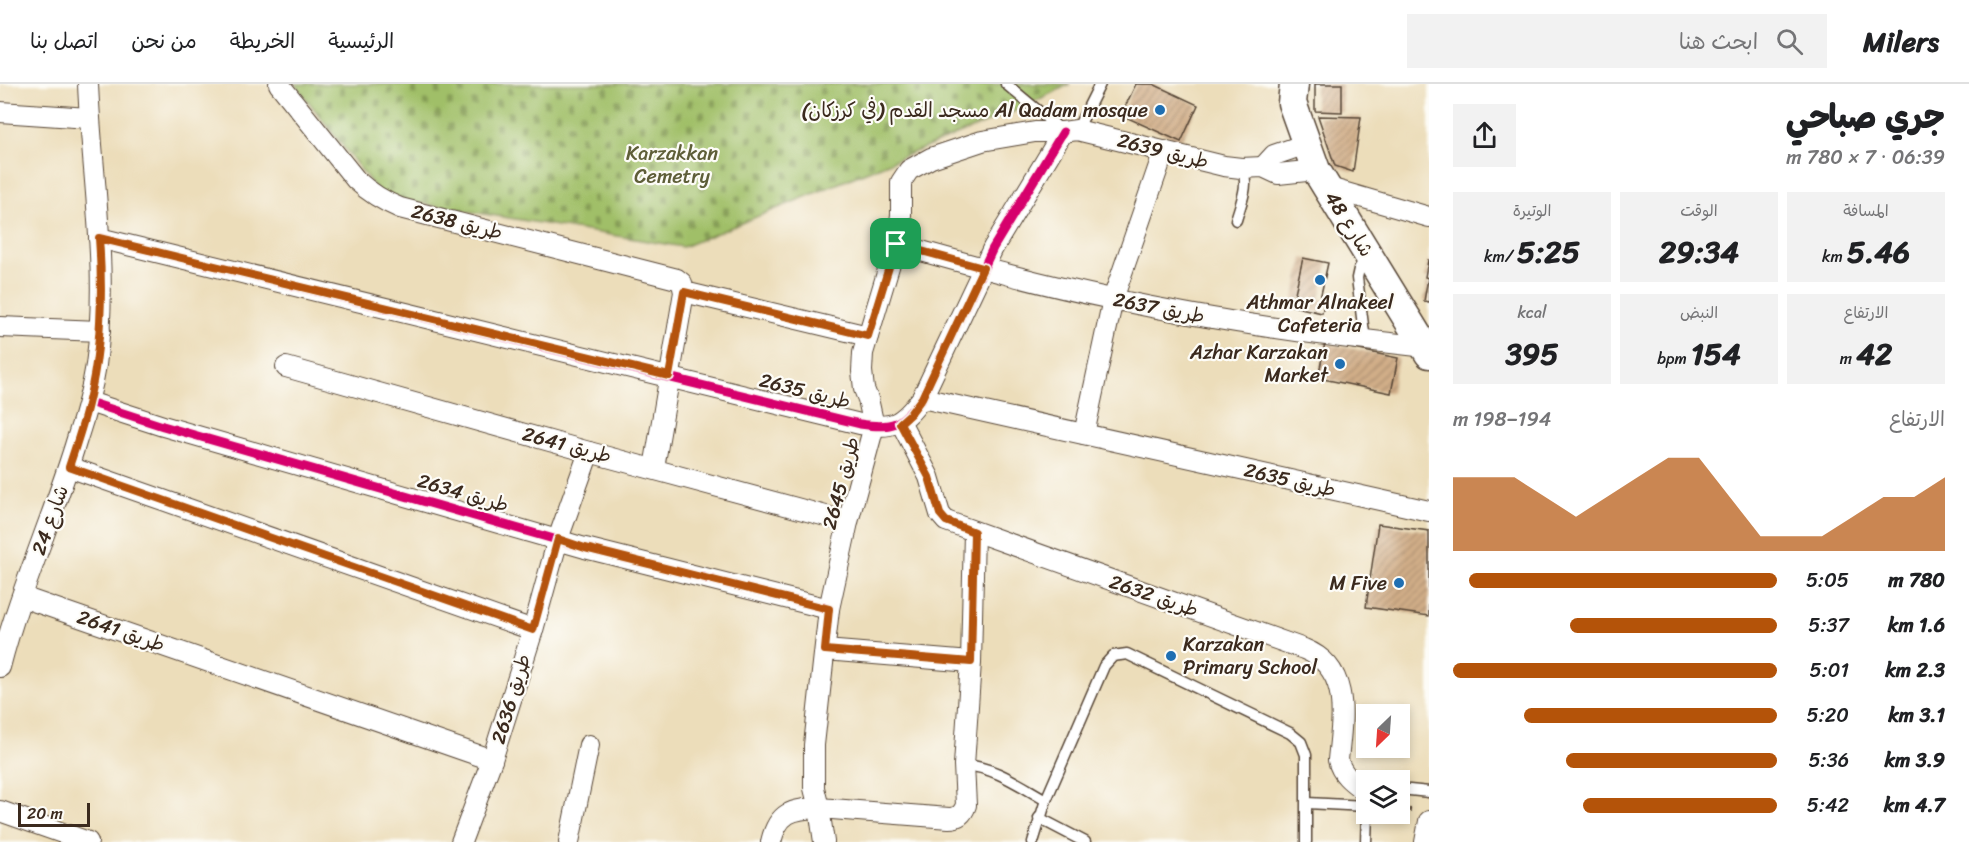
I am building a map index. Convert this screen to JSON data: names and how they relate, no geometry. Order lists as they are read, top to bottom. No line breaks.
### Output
{"streets":{"street":["طريق 2639","طريق 2638","شارع 48","طريق 2637","طريق 2635","طريق 2641","طريق 2645","طريق 2634","شارع 24","طريق 2632","طريق 2636"]},"crossings":[["طريق 2639","شارع 48"],["طريق 2639","طريق 2645"],["طريق 2638","طريق 2645"],["شارع 48","طريق 2637"],["طريق 2637","طريق 2645"],["طريق 2635","طريق 2645"],["طريق 2635","شارع 24"],["طريق 2635","طريق 2632"],["طريق 2641","طريق 2645"],["طريق 2641","شارع 24"],["طريق 2641","طريق 2636"],["طريق 2645","طريق 2634"],["طريق 2634","شارع 24"],["طريق 2634","طريق 2636"]],"parks":["Karzakkan Cemetry"],"places":["مسجد القدم (في كرزكان) Al Qadam mosque","Athmar Alnakeel Cafeteria","Azhar Karzakan Market","M Five","Karzakan Primary School"],"scale_bar":"20 m","north":"bottom left","page":{"header":"Milers","search":"ابحث هنا","nav":["الرئيسية","الخريطة","من نحن","اتصل بنا"],"heading":["جري صباحي","06:39 · 7 × 780 m"],"stats":[["المسافة","5.46 km"],["الوقت","29:34"],["الوتيرة","5:25 /km"],["الارتفاع","42 m"],["النبض","154 bpm"],["kcal","395"]],"chart":["الارتفاع","194–198 m"],"list":[{"name":"780 m","note":"5:05"},{"name":"1.6 km","note":"5:37"},{"name":"2.3 km","note":"5:01"},{"name":"3.1 km","note":"5:20"},{"name":"3.9 km","note":"5:36"},{"name":"4.7 km","note":"5:42"}],"scale":"20 m"}}
